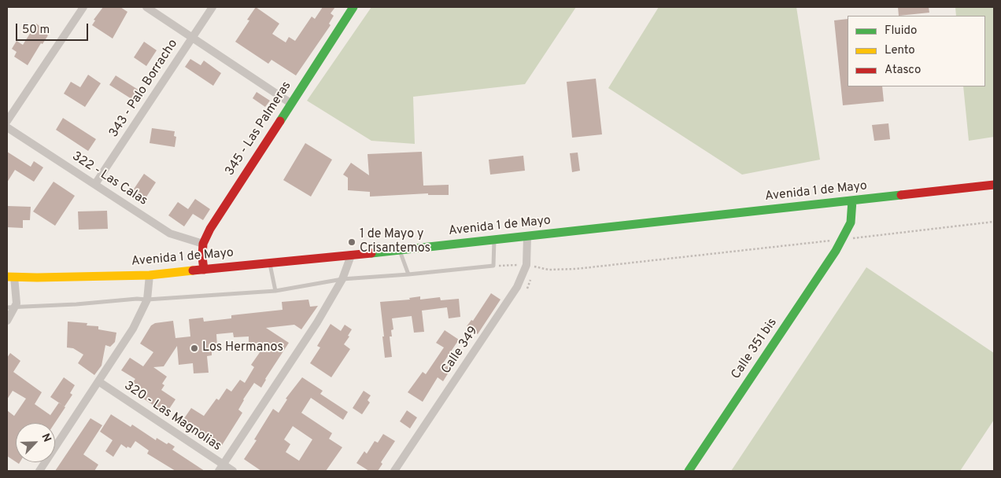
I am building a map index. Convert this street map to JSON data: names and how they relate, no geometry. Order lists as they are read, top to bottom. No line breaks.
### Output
{"streets":{"main road":["345 - Las Palmeras","Avenida 1 de Mayo","Calle 351 bis"],"street":["343 - Palo Borracho","322 - Las Calas","Calle 349","320 - Las Magnolias"]},"crossings":[["343 - Palo Borracho","322 - Las Calas"],["345 - Las Palmeras","322 - Las Calas"],["345 - Las Palmeras","Avenida 1 de Mayo"],["Avenida 1 de Mayo","Calle 351 bis"],["Avenida 1 de Mayo","Calle 349"]],"places":["1 de Mayo y Crisantemos","Los Hermanos"],"legend":["Fluido","Lento","Atasco"],"scale_bar":"50 m","north":"top right"}
